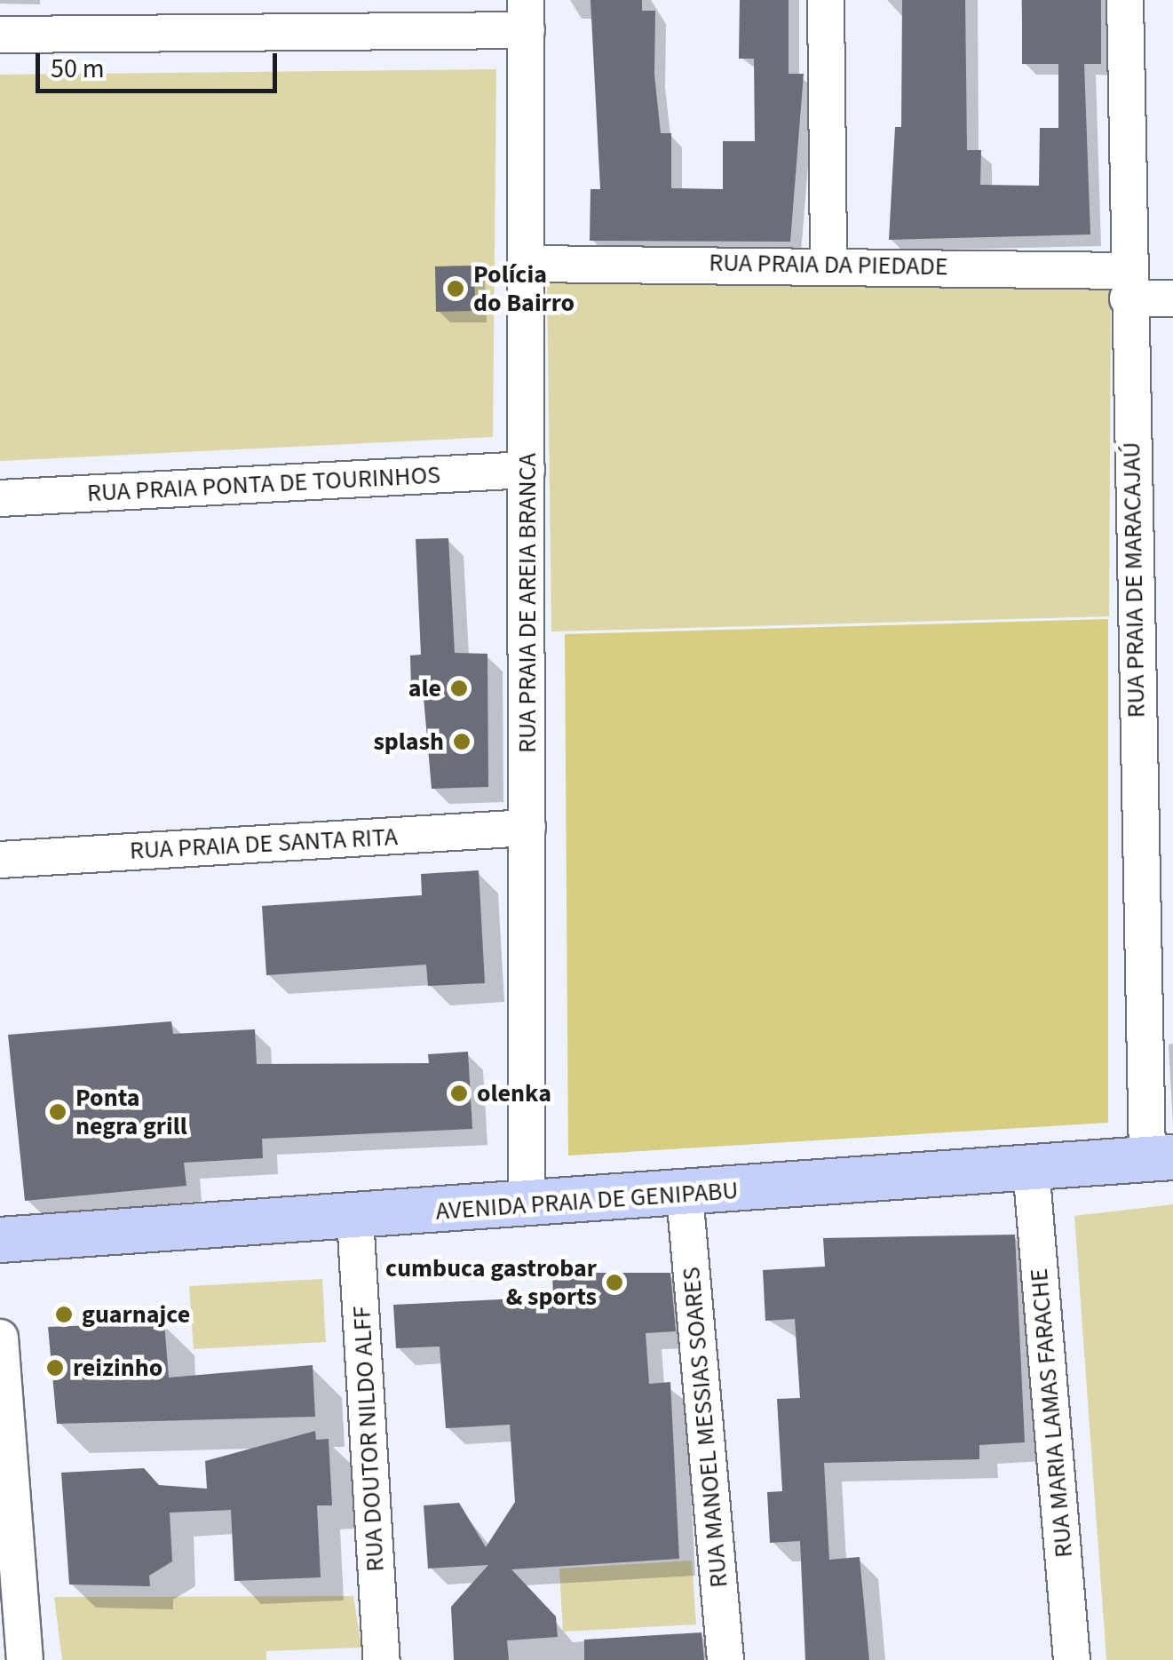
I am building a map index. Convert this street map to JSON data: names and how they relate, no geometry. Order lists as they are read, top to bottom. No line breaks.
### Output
{"streets":{"main road":["AVENIDA PRAIA DE GENIPABU"],"street":["RUA PRAIA DA PIEDADE","RUA PRAIA PONTA DE TOURINHOS","RUA PRAIA DE MARACAJAÚ","RUA PRAIA DE AREIA BRANCA","RUA PRAIA DE SANTA RITA","RUA MARIA LAMAS FARACHE","RUA MANOEL MESSIAS SOARES","RUA DOUTOR NILDO ALFF"]},"crossings":[["RUA PRAIA DA PIEDADE","RUA PRAIA DE MARACAJAÚ"],["RUA PRAIA DA PIEDADE","RUA PRAIA DE AREIA BRANCA"],["RUA PRAIA PONTA DE TOURINHOS","RUA PRAIA DE AREIA BRANCA"],["RUA PRAIA DE MARACAJAÚ","AVENIDA PRAIA DE GENIPABU"],["RUA PRAIA DE AREIA BRANCA","RUA PRAIA DE SANTA RITA"],["RUA PRAIA DE AREIA BRANCA","AVENIDA PRAIA DE GENIPABU"],["AVENIDA PRAIA DE GENIPABU","RUA MARIA LAMAS FARACHE"],["AVENIDA PRAIA DE GENIPABU","RUA MANOEL MESSIAS SOARES"],["AVENIDA PRAIA DE GENIPABU","RUA DOUTOR NILDO ALFF"]],"places":["Polícia do Bairro","ale","splash","olenka","Ponta negra grill","cumbuca gastrobar & sports","guarnajce","reizinho"],"scale_bar":"50 m"}
